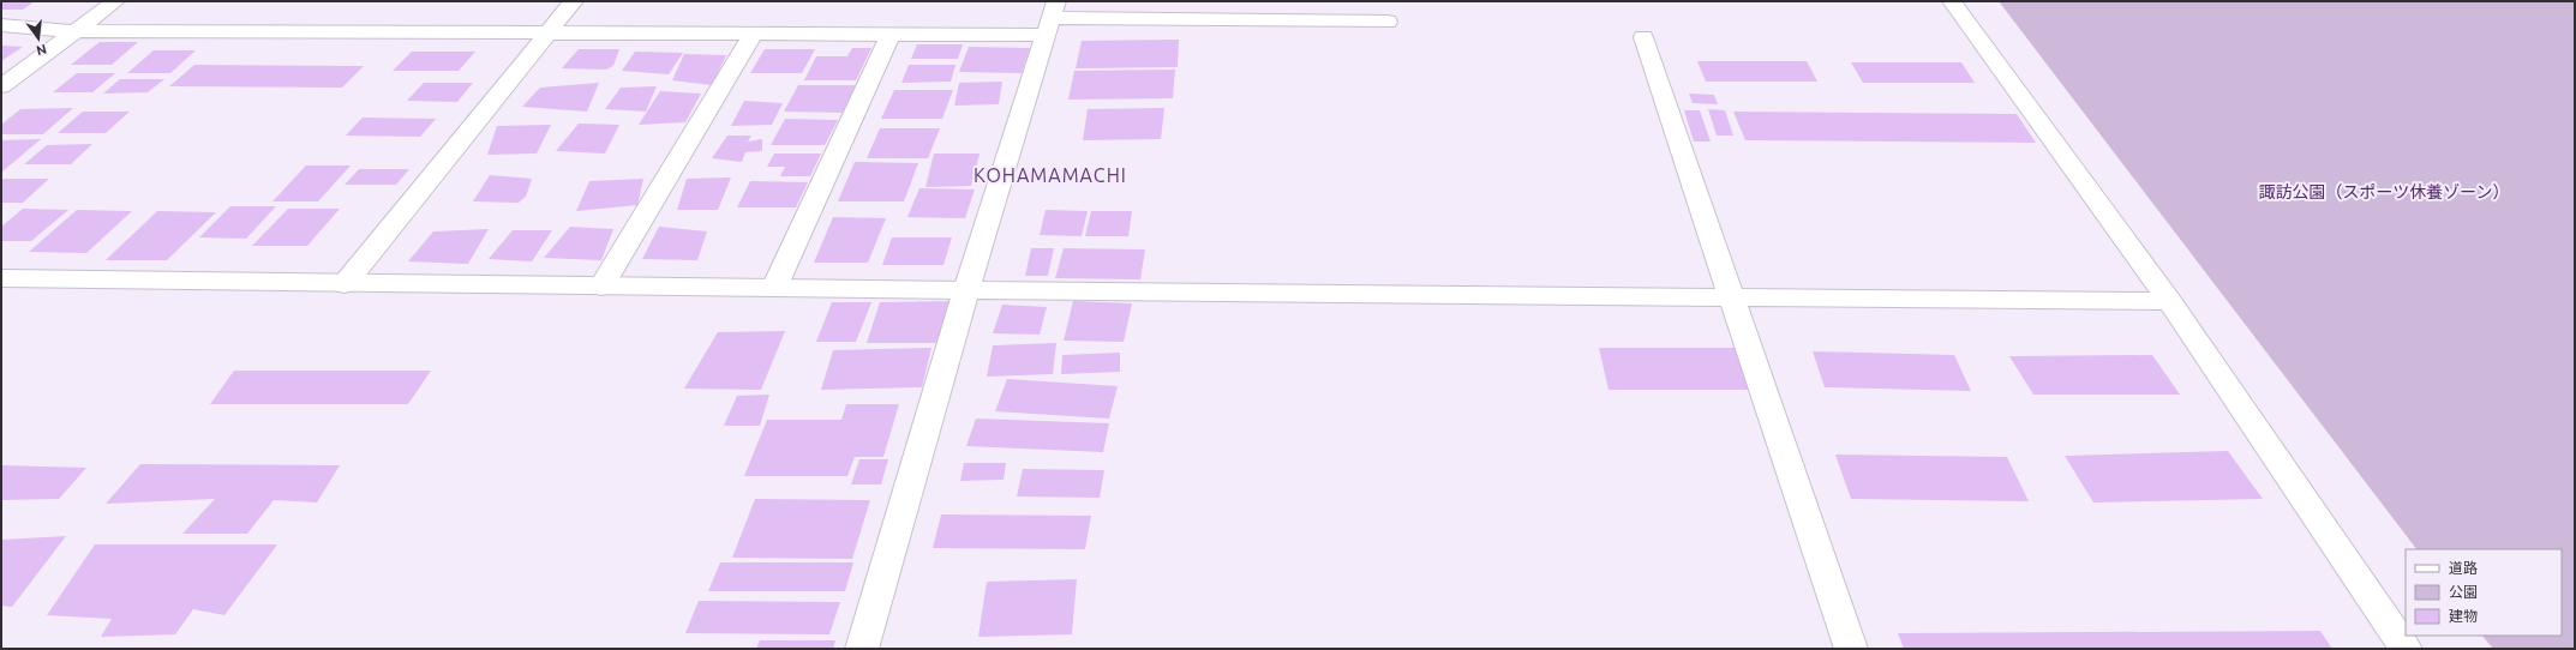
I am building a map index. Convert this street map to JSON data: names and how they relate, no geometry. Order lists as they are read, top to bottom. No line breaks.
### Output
{"districts":["KOHAMAMACHI"],"parks":["諏訪公園（スポーツ休養ゾーン）"],"legend":["道路","公園","建物"],"north":"bottom"}
